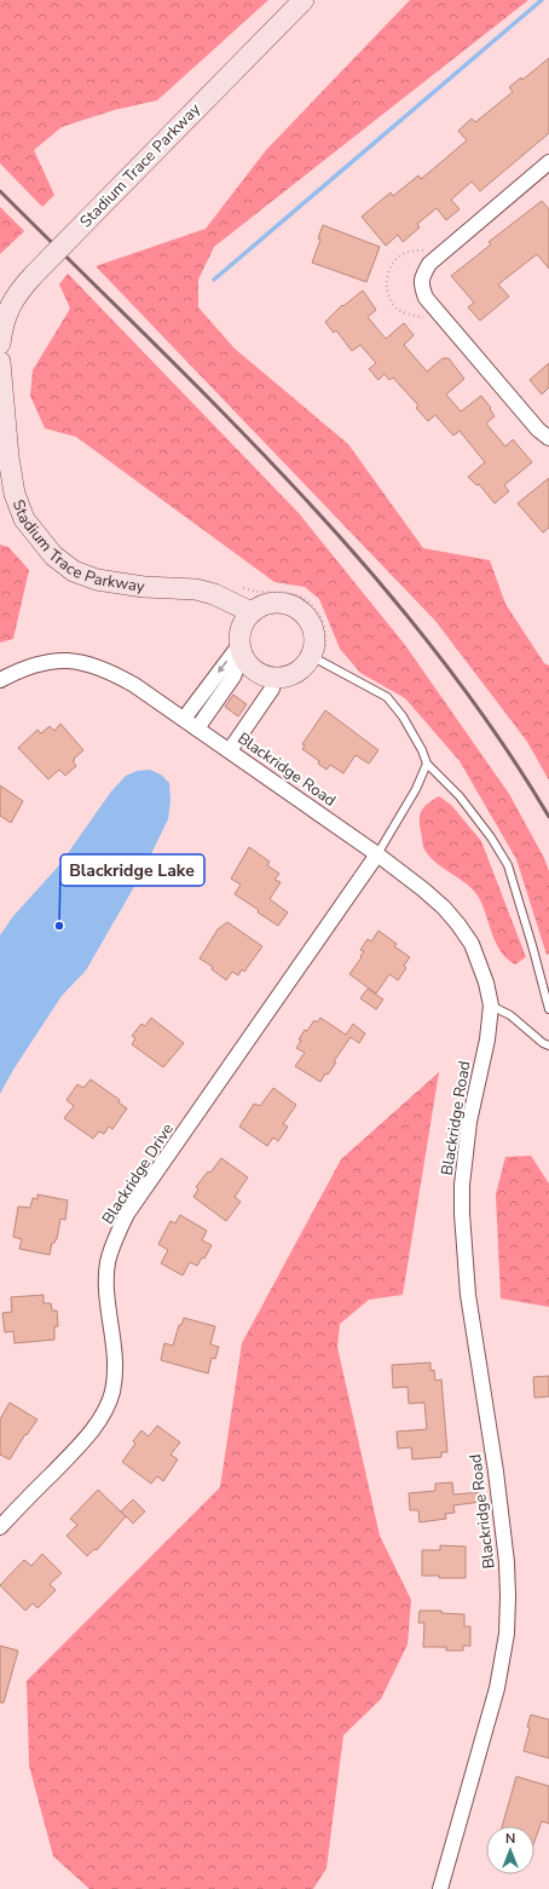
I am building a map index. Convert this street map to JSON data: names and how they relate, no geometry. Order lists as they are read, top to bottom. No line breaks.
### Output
{"streets":{"street":["Stadium Trace Parkway","Blackridge Road","Blackridge Drive"]},"crossings":[["Blackridge Road","Blackridge Drive"]],"places":["Blackridge Lake"],"north":"top"}
